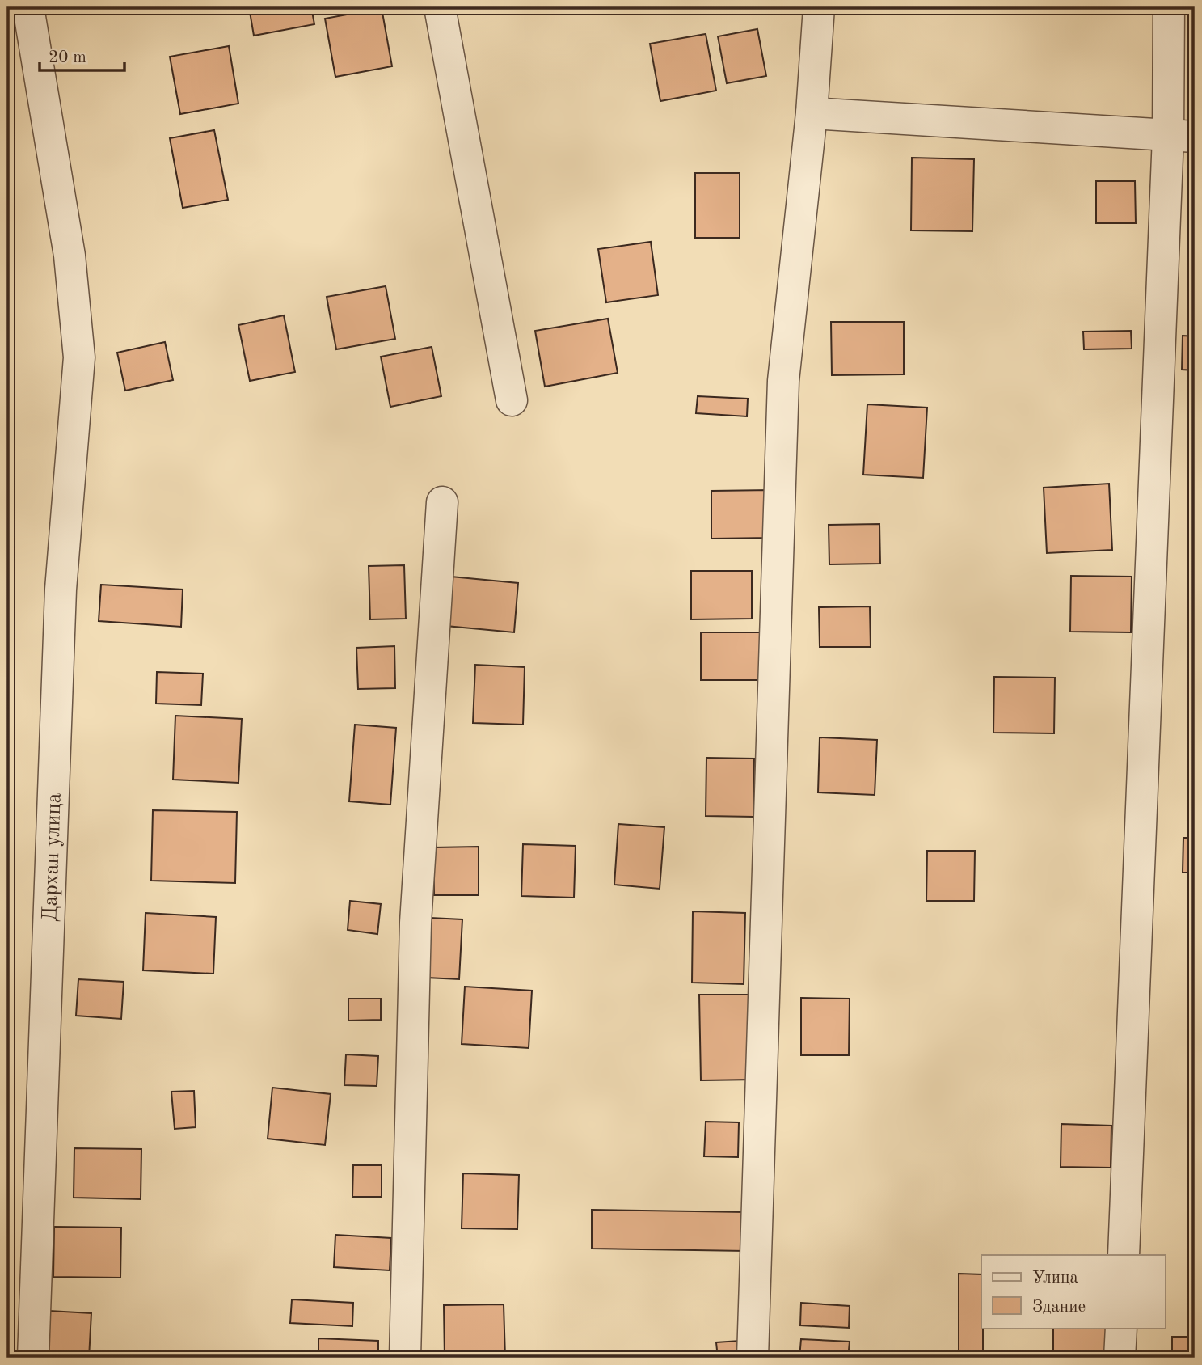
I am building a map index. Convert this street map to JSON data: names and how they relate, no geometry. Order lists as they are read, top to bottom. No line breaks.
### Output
{"streets":{"street":["Дархан улица"]},"legend":["Улица","Здание"],"scale_bar":"20 m"}
